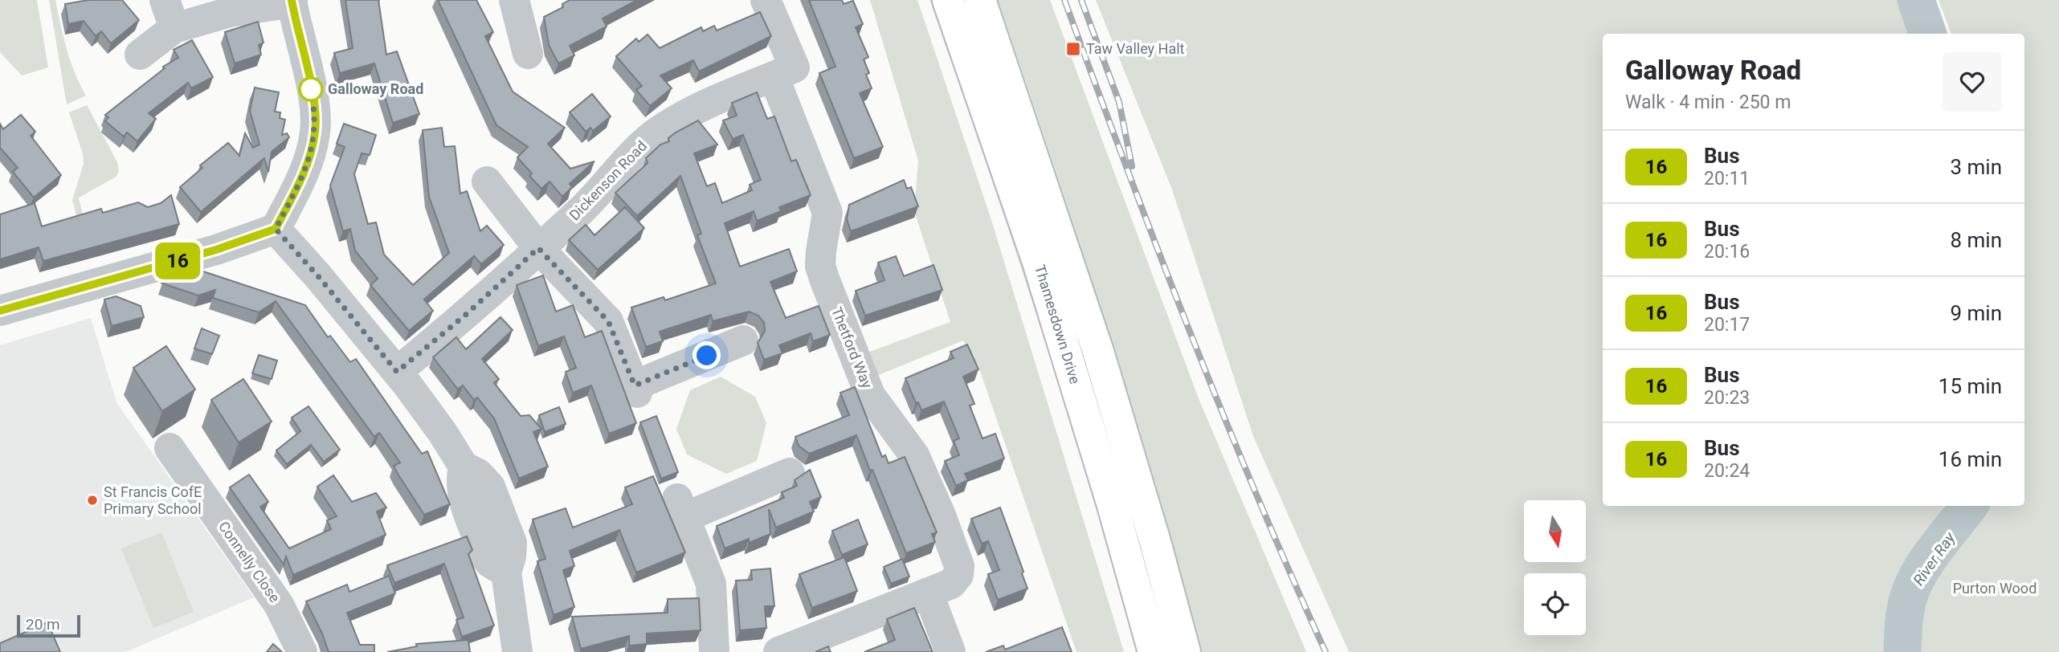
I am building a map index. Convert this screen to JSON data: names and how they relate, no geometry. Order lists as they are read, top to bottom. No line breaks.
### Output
{"streets":{"main road":["Thamesdown Drive"],"street":["Dickenson Road","Thetford Way","Connelly Close"]},"crossings":[["Dickenson Road","Thetford Way"]],"water":["River Ray"],"parks":["Purton Wood"],"places":{"transit":["Taw Valley Halt"],"other":["Galloway Road","St Francis CofE Primary School"]},"lines":["bus line 16"],"scale_bar":"20 m","north":"bottom","page":{"on_map":"16","heading":["Galloway Road","Walk · 4 min · 250 m"],"list":[{"mark":"16","name":"Bus","note":"20:11","value":"3 min"},{"mark":"16","name":"Bus","note":"20:16","value":"8 min"},{"mark":"16","name":"Bus","note":"20:17","value":"9 min"},{"mark":"16","name":"Bus","note":"20:23","value":"15 min"},{"mark":"16","name":"Bus","note":"20:24","value":"16 min"}],"scale":"20 m"}}
